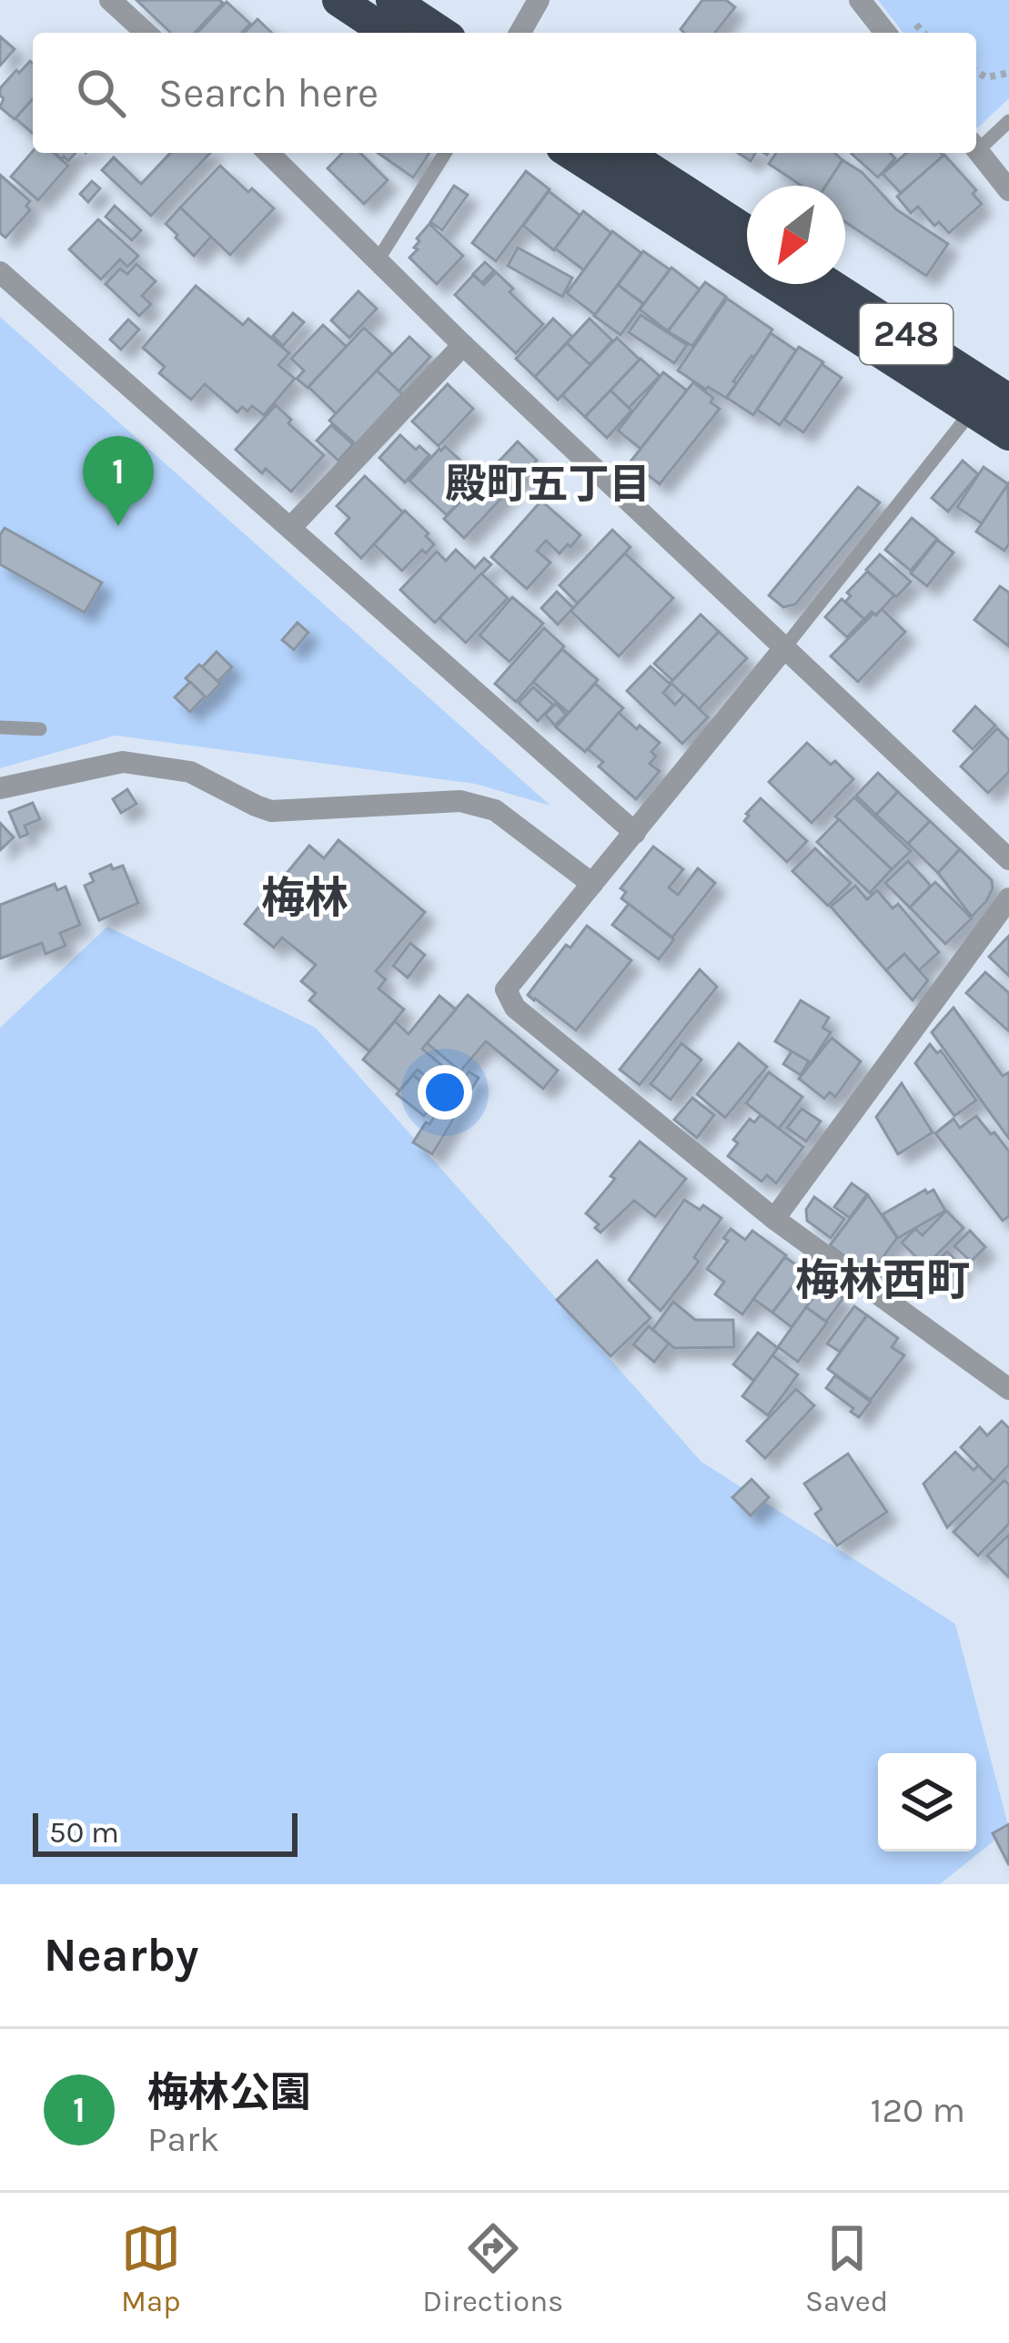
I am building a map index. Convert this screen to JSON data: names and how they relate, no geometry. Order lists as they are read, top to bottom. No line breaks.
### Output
{"streets":{"highway":["248"]},"districts":["殿町五丁目","梅林","梅林西町"],"scale_bar":"50 m","north":"bottom left","page":{"search":"Search here","pins":"1","scale":"50 m","heading":"Nearby","list":[{"mark":"1","name":"梅林公園","note":"Park","value":"120 m"}],"nav":["Map","Directions","Saved"]}}
